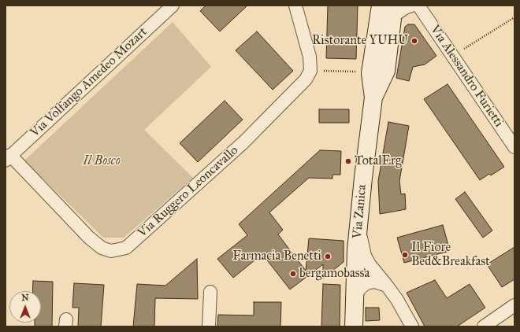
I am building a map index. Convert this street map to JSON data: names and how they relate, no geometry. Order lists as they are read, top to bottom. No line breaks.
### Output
{"streets":{"main road":["Via Zanica"],"street":["Via Alessandro Furietti","Via Volfango Amedeo Mozart","Via Ruggero Leoncavallo"]},"crossings":[["Via Volfango Amedeo Mozart","Via Ruggero Leoncavallo"]],"parks":["Il Bosco"],"places":["Ristorante YUHU","TotalErg","Il Fiore Bed&Breakfast","Farmacia Benetti","bergamobassa"],"north":"top"}
